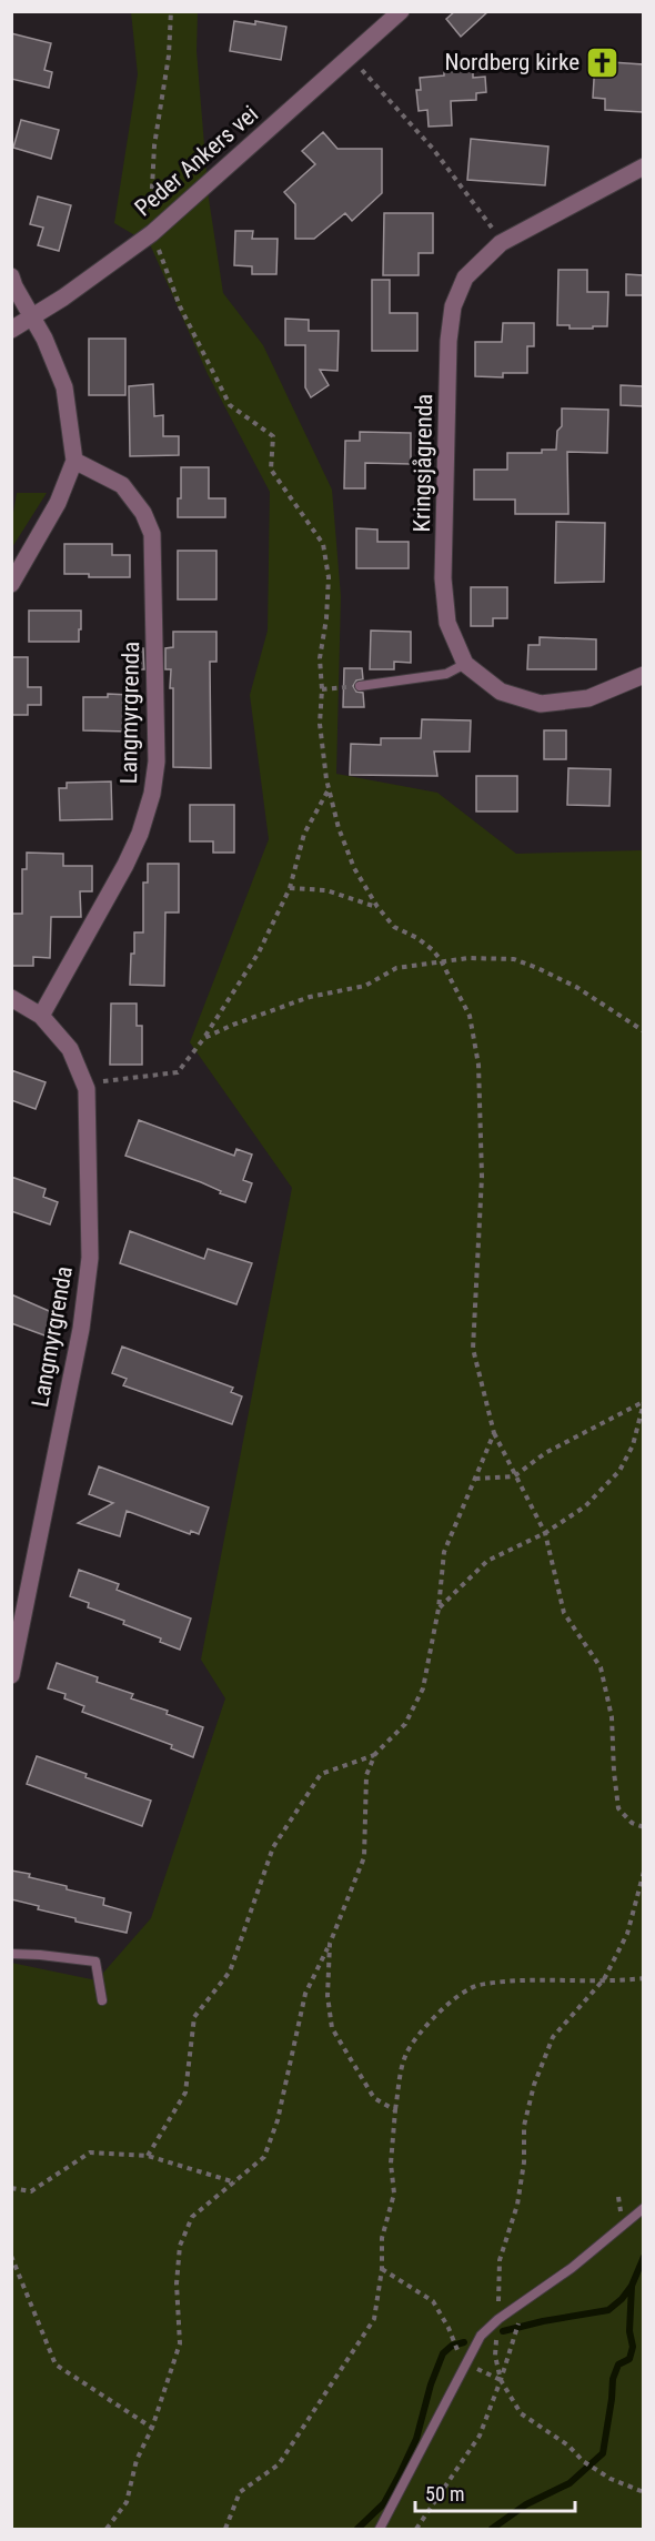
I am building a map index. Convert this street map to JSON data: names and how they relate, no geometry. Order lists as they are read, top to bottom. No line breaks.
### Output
{"streets":{"street":["Peder Ankers vei","Kringsjågrenda","Langmyrgrenda"]},"places":{"church":["Nordberg kirke"]},"scale_bar":"50 m"}
